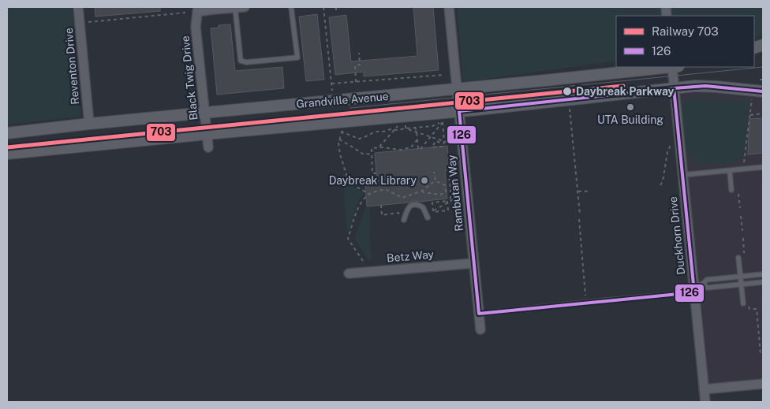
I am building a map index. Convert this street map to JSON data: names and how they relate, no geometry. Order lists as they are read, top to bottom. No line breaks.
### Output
{"streets":{"street":["Reventon Drive","Black Twig Drive","Grandville Avenue","Rambutan Way","Duckhorn Drive","Betz Way"]},"crossings":[["Reventon Drive","Grandville Avenue"],["Black Twig Drive","Grandville Avenue"],["Grandville Avenue","Rambutan Way"],["Grandville Avenue","Duckhorn Drive"],["Rambutan Way","Betz Way"]],"places":["Daybreak Parkway","UTA Building","Daybreak Library"],"lines":["rail line 703","transit line 126"],"legend":["Railway 703","126"]}
